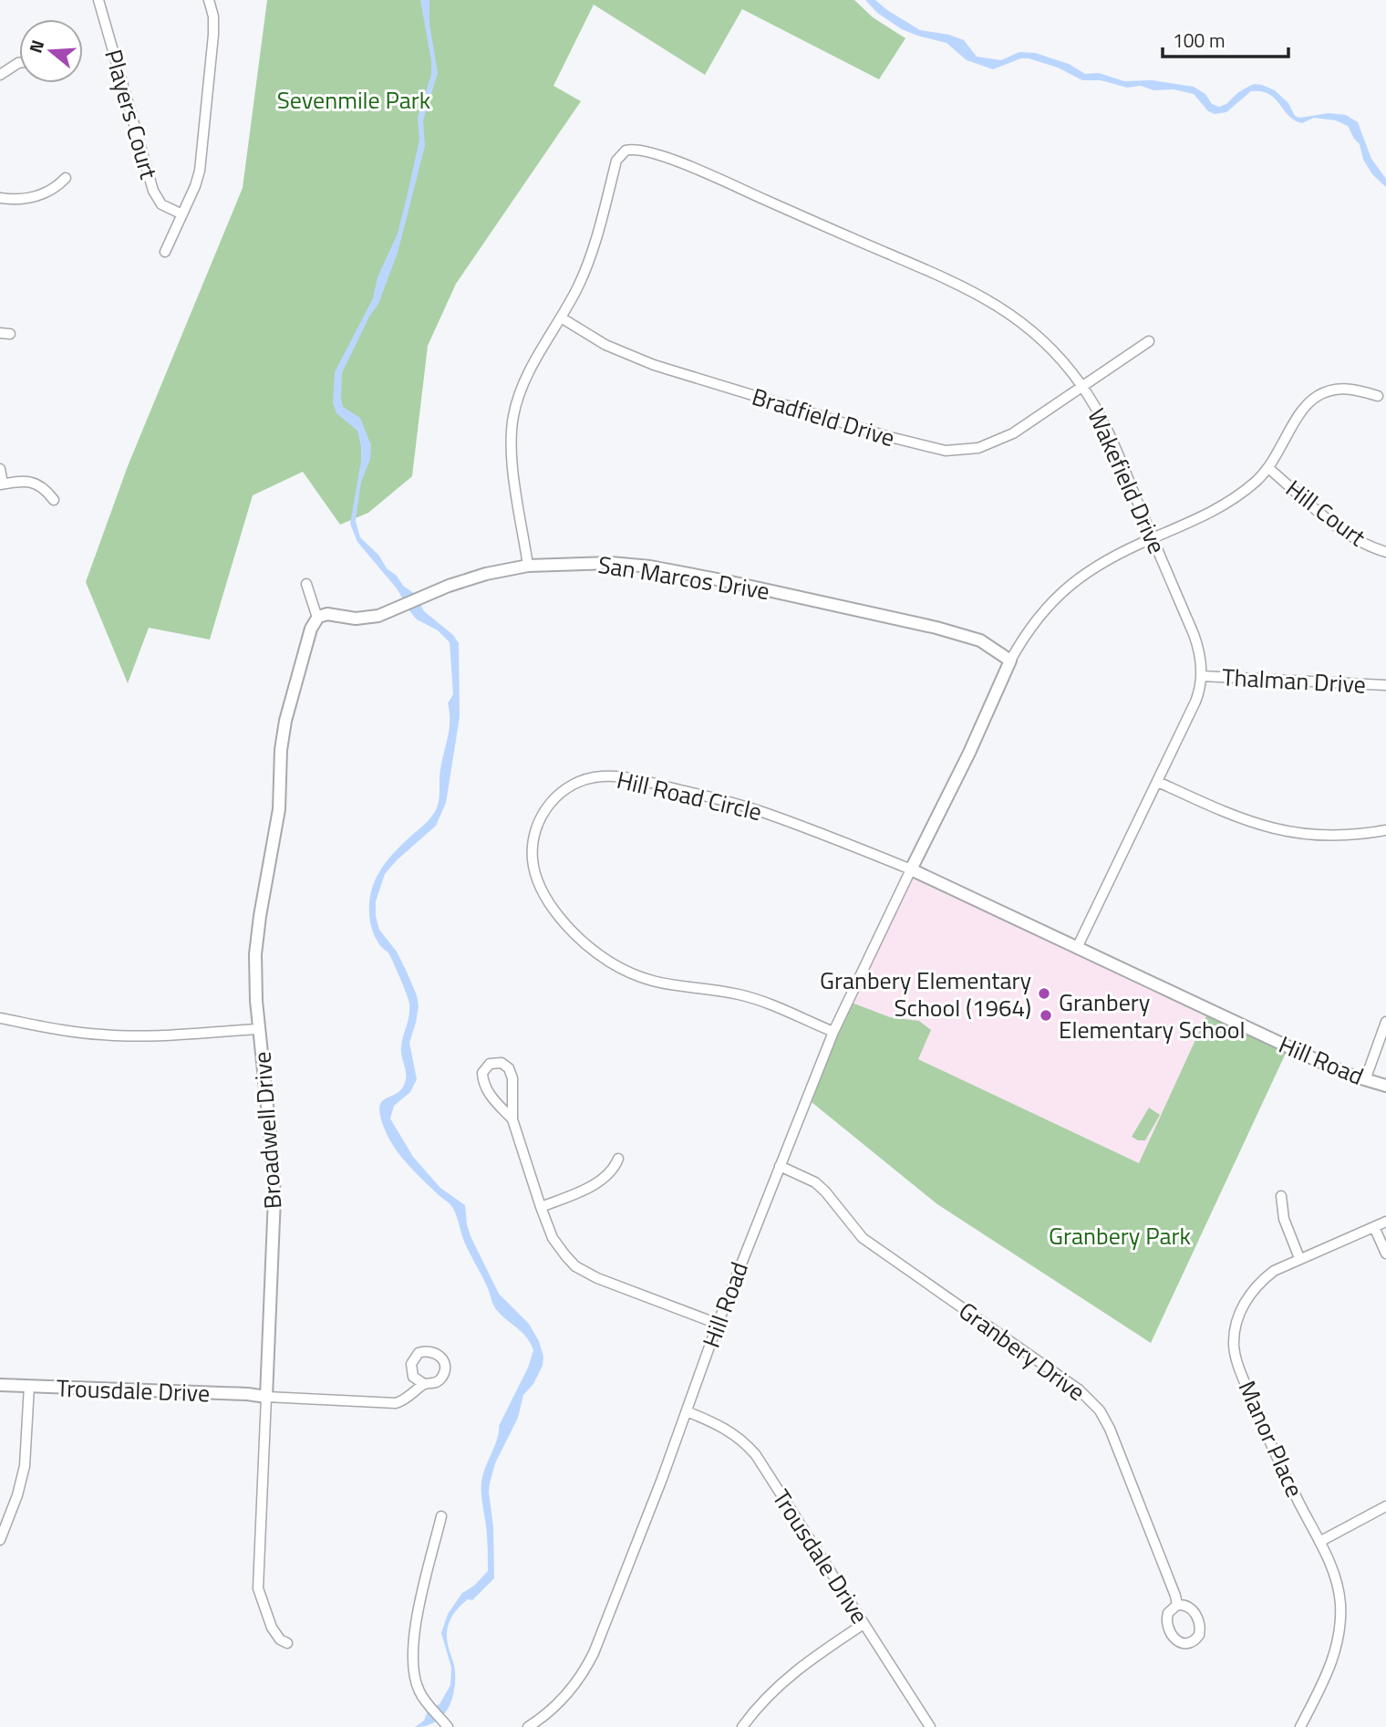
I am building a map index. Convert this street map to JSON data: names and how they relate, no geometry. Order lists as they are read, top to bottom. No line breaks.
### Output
{"streets":{"street":["Players Court","Bradfield Drive","Wakefield Drive","Hill Court","San Marcos Drive","Thalman Drive","Hill Road Circle","Hill Road","Broadwell Drive","Granbery Drive","Trousdale Drive","Manor Place"]},"crossings":[["Bradfield Drive","Wakefield Drive"],["Wakefield Drive","Hill Court"],["Wakefield Drive","Thalman Drive"],["Wakefield Drive","Hill Road"],["Hill Court","Hill Road"],["San Marcos Drive","Hill Road"],["San Marcos Drive","Broadwell Drive"],["Hill Road Circle","Hill Road"],["Hill Road","Granbery Drive"],["Hill Road","Trousdale Drive"],["Broadwell Drive","Trousdale Drive"]],"parks":["Sevenmile Park","Granbery Park"],"places":["Granbery Elementary School (1964)","Granbery Elementary School"],"scale_bar":"100 m","north":"left"}
